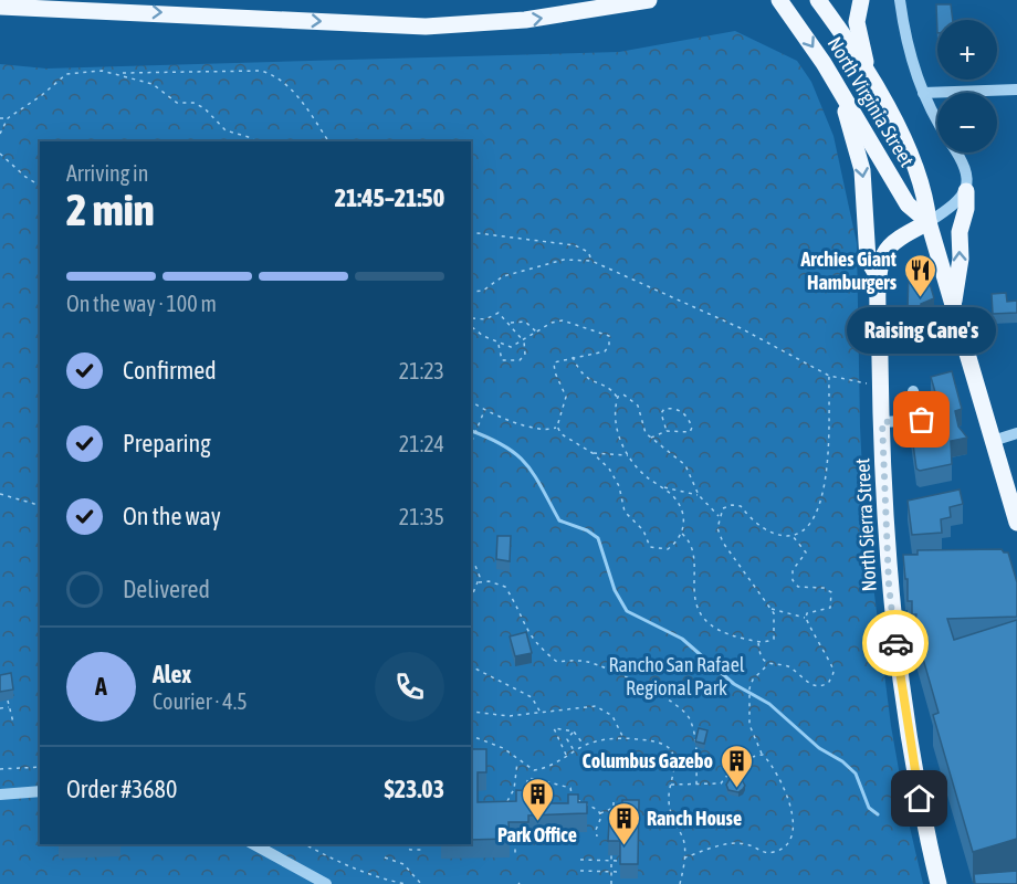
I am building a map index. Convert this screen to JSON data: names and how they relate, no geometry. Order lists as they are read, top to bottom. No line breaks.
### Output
{"streets":{"main road":["North Virginia Street","North Sierra Street"]},"crossings":[["North Virginia Street","North Sierra Street"]],"parks":["Rancho San Rafael Regional Park"],"places":{"restaurant":["Archies Giant Hamburgers"],"other":["Raising Cane's"],"building":["Columbus Gazebo","Park Office","Ranch House"]},"page":{"map_buttons":["+","−"],"heading":["2 min","Arriving in","21:45–21:50"],"panel":["Alex","Courier · 4.5","Order #3680","$23.03"],"bar":"On the way · 100 m","bubble":"Raising Cane's","list":[["Confirmed","21:23"],["Preparing","21:24"],["On the way","21:35"],"Delivered"],"round":"A"}}
